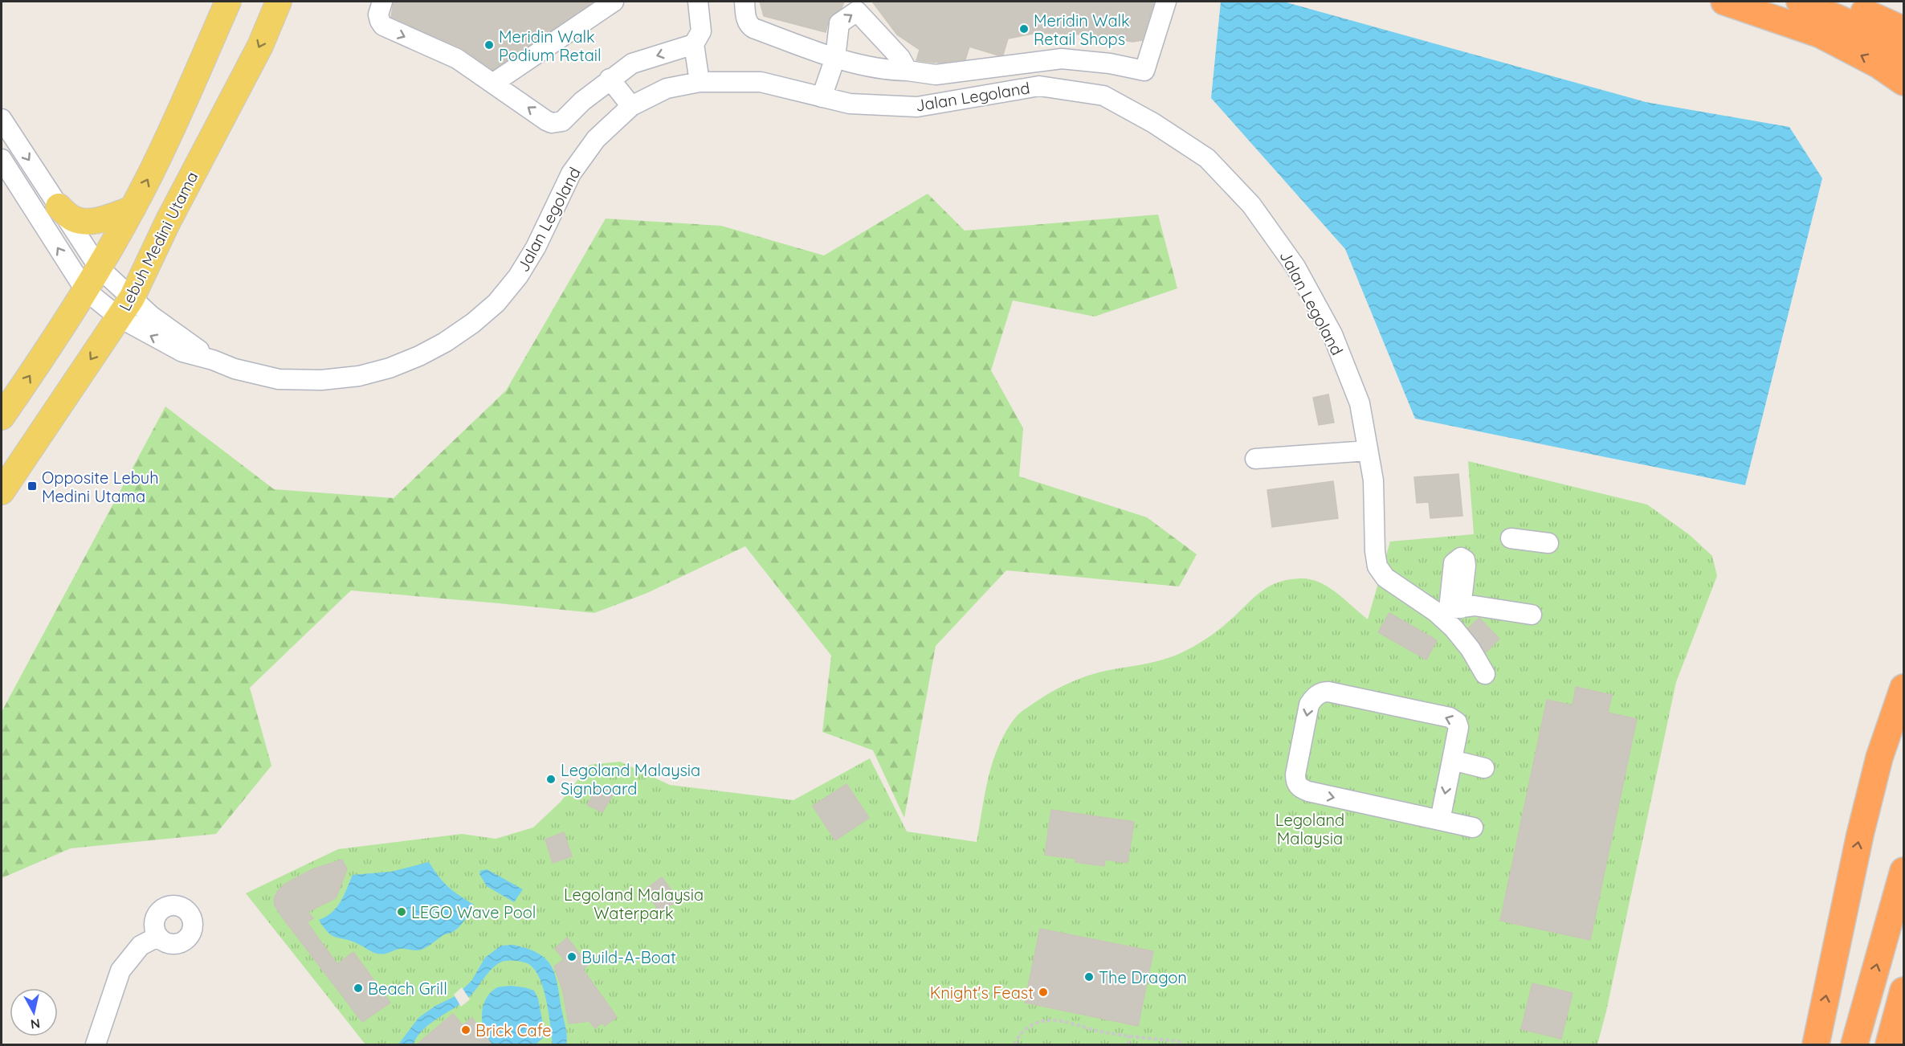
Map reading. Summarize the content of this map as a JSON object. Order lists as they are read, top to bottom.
{
  "streets": {
    "main road": ["Lebuh Medini Utama"],
    "street": ["Jalan Legoland"]
  },
  "crossings": [
    ["Jalan Legoland", "Lebuh Medini Utama"]
  ],
  "parks": ["Legoland Malaysia", "Legoland Malaysia Waterpark"],
  "places": {
    "other": [
      "Meridin Walk Retail Shops",
      "Meridin Walk Podium Retail",
      "Legoland Malaysia Signboard",
      "LEGO Wave Pool",
      "Build-A-Boat",
      "The Dragon",
      "Beach Grill",
      "Knight's Feast",
      "Brick Cafe"
    ],
    "transit": ["Opposite Lebuh Medini Utama"]
  },
  "north": "bottom"
}
